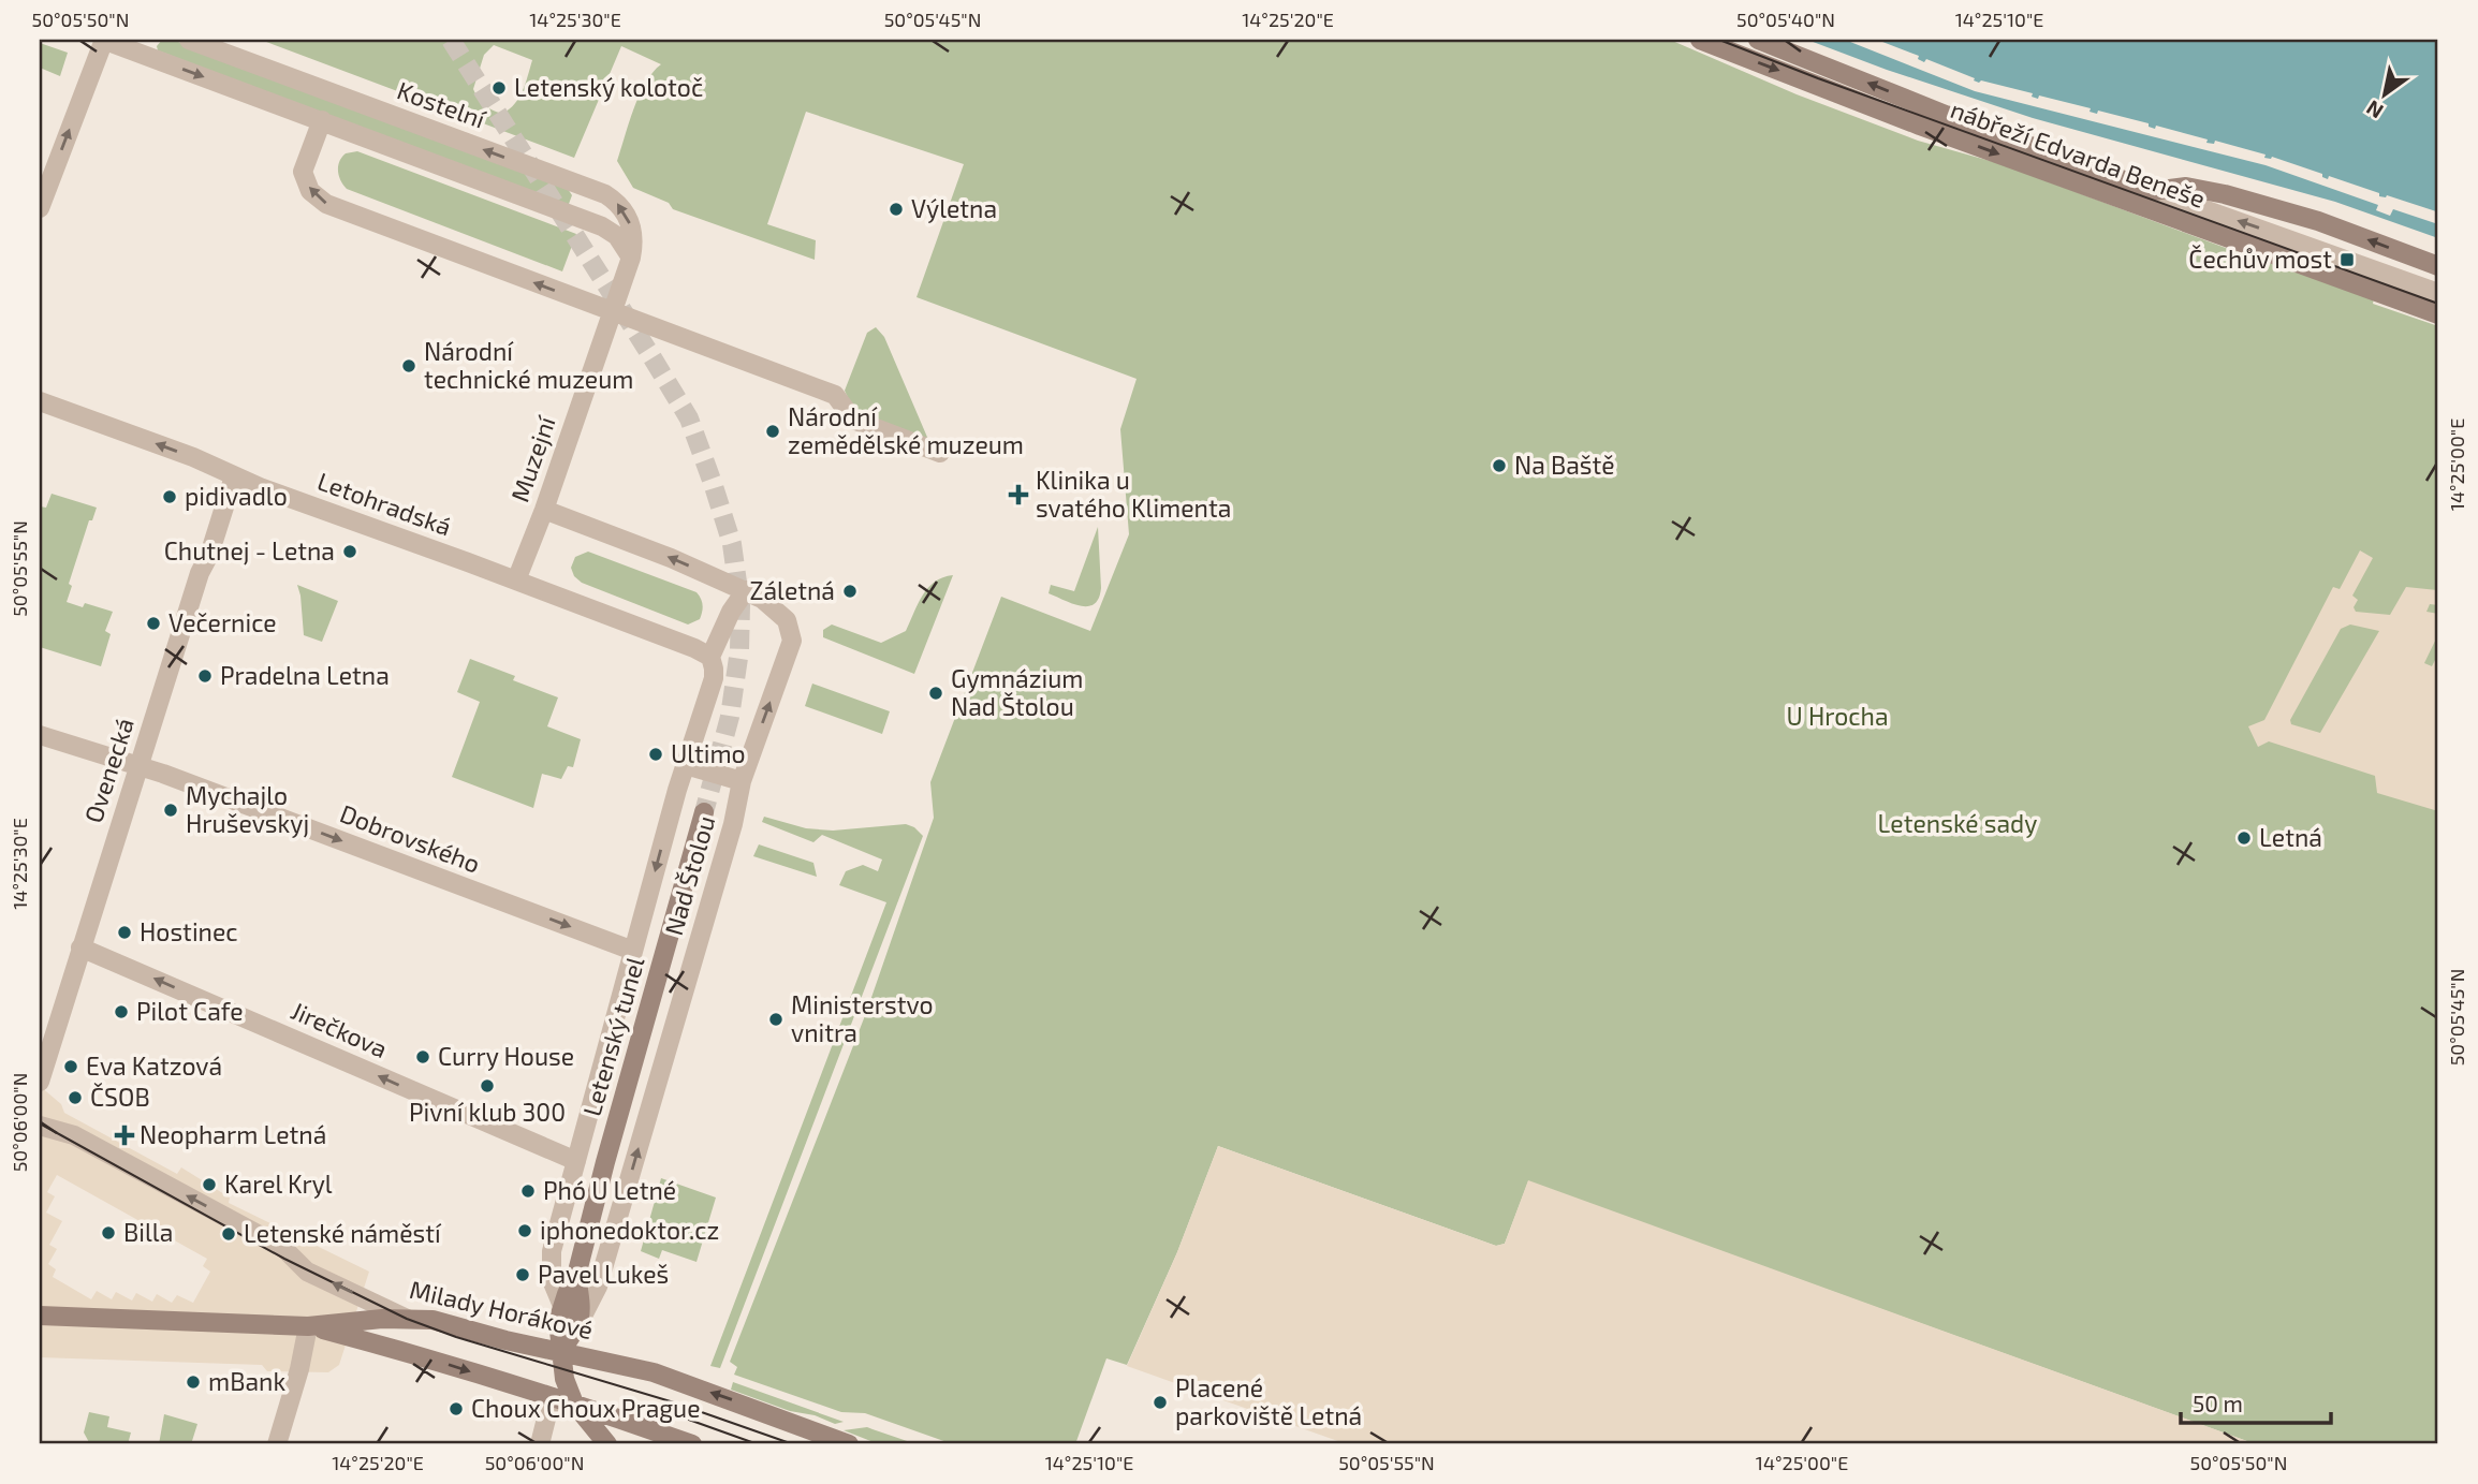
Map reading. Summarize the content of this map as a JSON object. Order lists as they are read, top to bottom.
{
  "streets": {
    "main road": ["nábřeží Edvarda Beneše", "Letenský tunel", "Milady Horákové"],
    "street": [
      "Kostelní",
      "Muzejní",
      "Letohradská",
      "Ovenecká",
      "Dobrovského",
      "Nad Štolou",
      "Jirečkova"
    ]
  },
  "crossings": [
    ["Kostelní", "Muzejní"],
    ["Muzejní", "Letohradská"],
    ["Letohradská", "Ovenecká"],
    ["Letohradská", "Nad Štolou"],
    ["Ovenecká", "Dobrovského"],
    ["Ovenecká", "Jirečkova"],
    ["Dobrovského", "Nad Štolou"],
    ["Nad Štolou", "Jirečkova"],
    ["Nad Štolou", "Letenský tunel"],
    ["Letenský tunel", "Milady Horákové"]
  ],
  "one_way": ["Dobrovského", "Jirečkova", "Milady Horákové"],
  "parks": ["U Hrocha", "Letenské sady"],
  "places": {
    "other": [
      "Letenský kolotoč",
      "Výletna",
      "Národní technické muzeum",
      "Národní zemědělské muzeum",
      "Na Baště",
      "pidivadlo",
      "Chutnej - Letna",
      "Záletná",
      "Večernice",
      "Pradelna Letna",
      "Gymnázium Nad Štolou",
      "Ultimo",
      "Mychajlo Hruševskyj",
      "Letná",
      "Hostinec",
      "Pilot Cafe",
      "Ministerstvo vnitra",
      "Curry House",
      "Eva Katzová",
      "Pivní klub 300",
      "ČSOB",
      "Karel Kryl",
      "Phó U Letné",
      "iphonedoktor.cz",
      "Billa",
      "Letenské náměstí",
      "Pavel Lukeš",
      "mBank",
      "Placené parkoviště Letná",
      "Choux Choux Prague"
    ],
    "transit": ["Čechův most"],
    "health": ["Klinika u svatého Klimenta", "Neopharm Letná"]
  },
  "scale_bar": "50 m",
  "north": "bottom left",
  "coordinates": [
    "50°05'50\"N",
    "14°25'30\"E",
    "50°05'45\"N",
    "14°25'20\"E",
    "50°05'40\"N",
    "14°25'10\"E",
    "14°25'00\"E",
    "50°05'55\"N",
    "50°06'00\"N"
  ]
}
